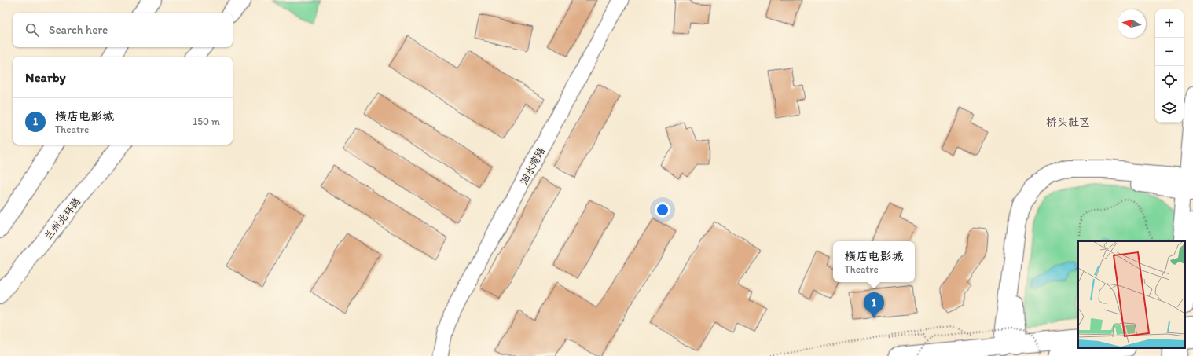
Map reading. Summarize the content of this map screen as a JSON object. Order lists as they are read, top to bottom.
{
  "streets": {
    "main road": ["兰州北环路"],
    "street": ["洄水湾路"]
  },
  "districts": ["桥头社区"],
  "north": "left",
  "page": {
    "map_buttons": ["+", "−"],
    "search": "Search here",
    "heading": "Nearby",
    "list": [
      {
        "mark": "1",
        "name": "横店电影城",
        "note": "Theatre",
        "value": "150 m"
      }
    ],
    "popup": ["横店电影城", "Theatre"],
    "pins": "1"
  }
}
